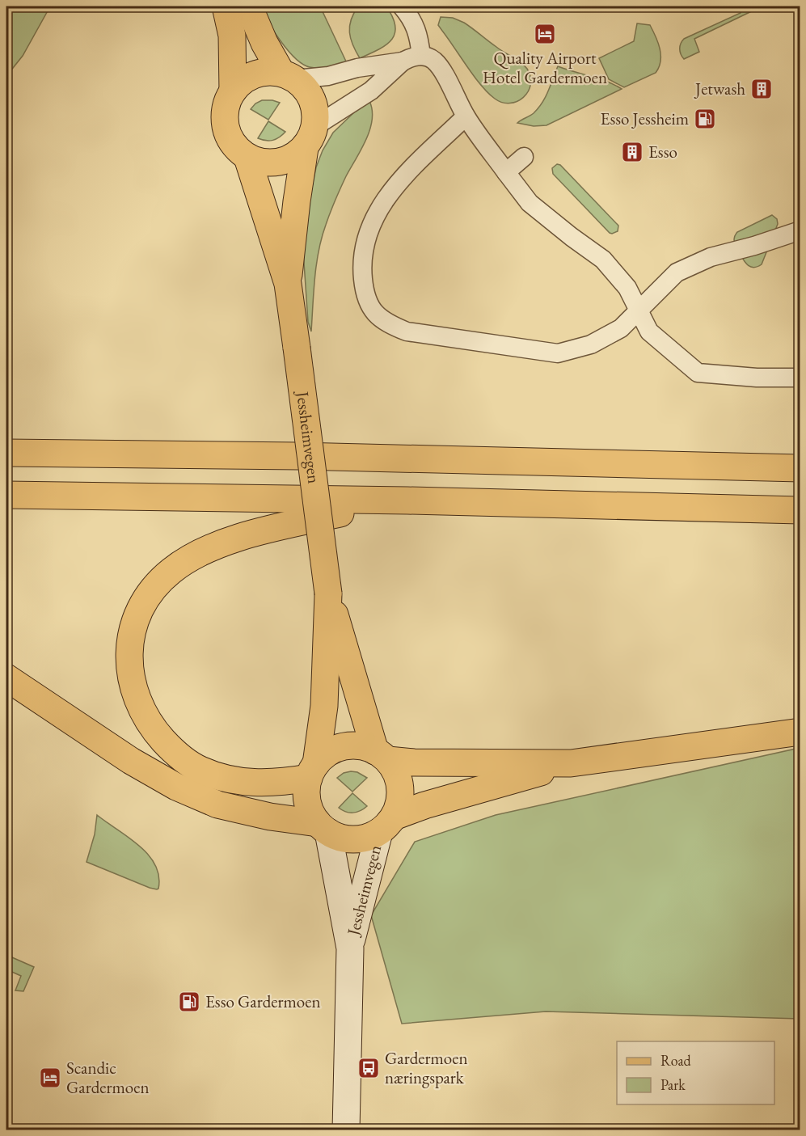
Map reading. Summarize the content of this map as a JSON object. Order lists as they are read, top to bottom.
{
  "streets": {
    "main road": ["Jessheimvegen"]
  },
  "places": {
    "hotel": ["Quality Airport Hotel Gardermoen", "Scandic Gardermoen"],
    "building": ["Jetwash", "Esso"],
    "fuel station": ["Esso Jessheim", "Esso Gardermoen"],
    "bus stop": ["Gardermoen næringspark"]
  },
  "legend": ["Road", "Park"]
}
